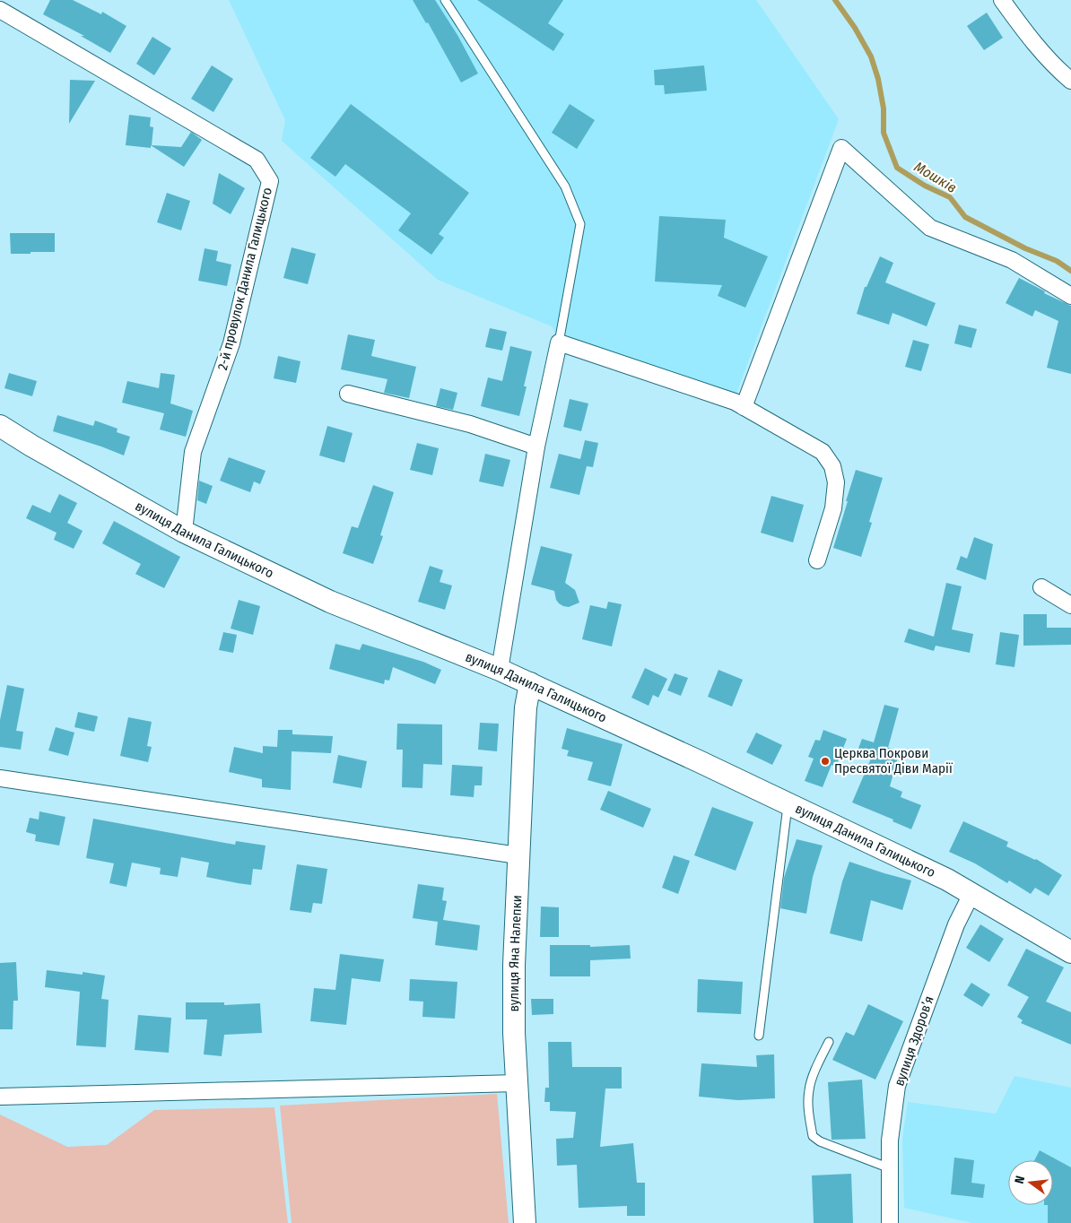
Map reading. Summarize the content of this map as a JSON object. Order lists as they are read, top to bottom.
{
  "streets": {
    "street": [
      "2-й провулок Данила Галицького",
      "вулиця Данила Галицького",
      "вулиця Яна Налепки",
      "вулиця Здоровʼя"
    ]
  },
  "crossings": [
    ["2-й провулок Данила Галицького", "вулиця Данила Галицького"],
    ["вулиця Данила Галицького", "вулиця Яна Налепки"],
    ["вулиця Данила Галицького", "вулиця Здоровʼя"]
  ],
  "water": ["Мошків"],
  "places": ["Церква Покрови Пресвятої Діви Марії"],
  "north": "left"
}
